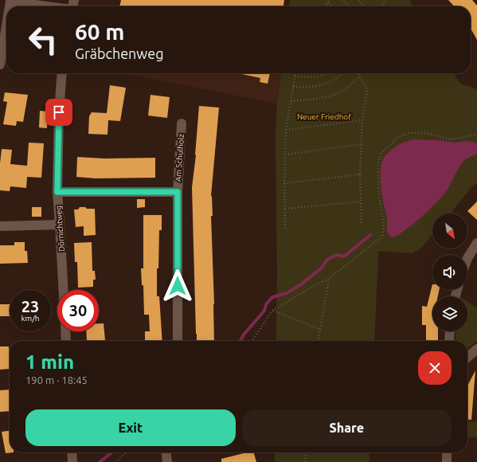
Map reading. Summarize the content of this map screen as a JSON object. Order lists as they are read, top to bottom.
{
  "streets": {
    "street": ["Am Schulholz", "Dörnichtweg"]
  },
  "parks": ["Neuer Friedhof"],
  "north": "bottom right",
  "page": {
    "turn": ["60 m", "Gräbchenweg"],
    "speed": "23 km/h",
    "limit": "30",
    "heading": ["1 min", "190 m · 18:45"],
    "buttons": ["Exit", "Share"]
  }
}
